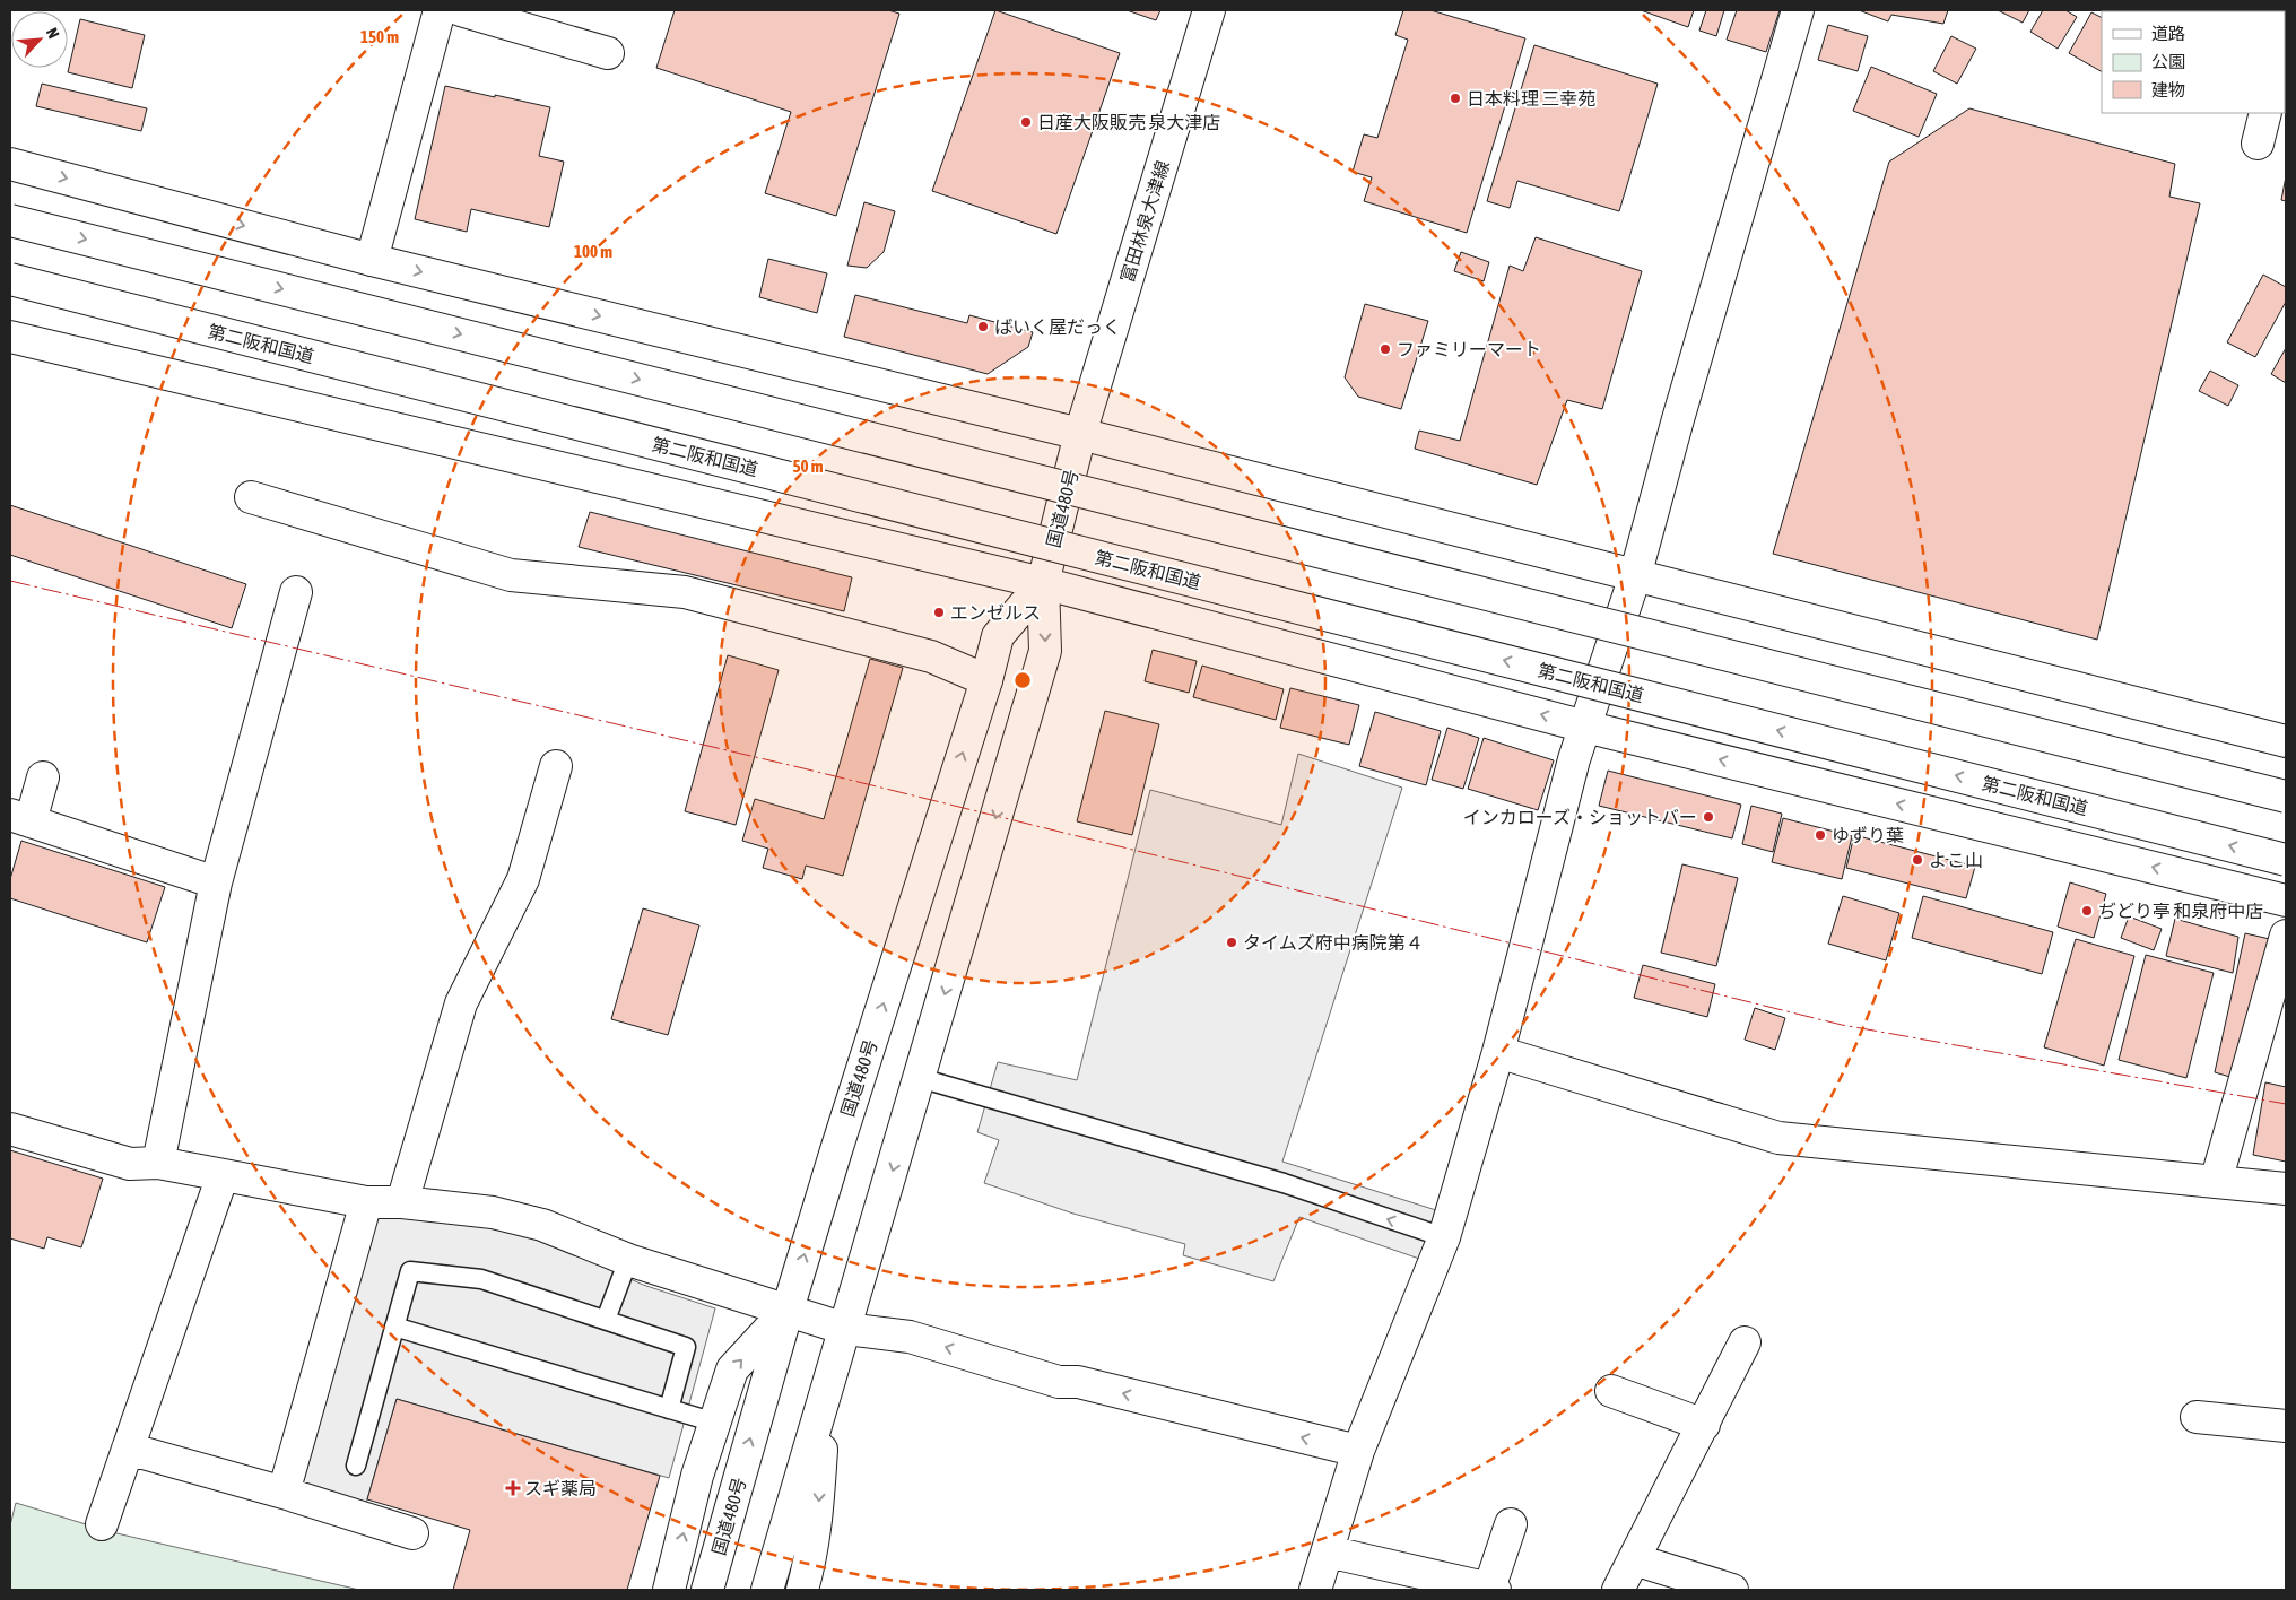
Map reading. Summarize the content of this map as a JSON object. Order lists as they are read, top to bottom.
{
  "streets": {
    "main road": ["富田林泉大津線", "第二阪和国道", "国道480号"]
  },
  "crossings": [
    ["富田林泉大津線", "国道480号"]
  ],
  "places": {
    "other": [
      "日本料理 三幸苑",
      "日産大阪販売 泉大津店",
      "ばいく屋だっく",
      "ファミリーマート",
      "エンゼルス",
      "インカローズ・ショットバー",
      "ゆずり葉",
      "よこ山",
      "ぢどり亭 和泉府中店",
      "タイムズ府中病院第４"
    ],
    "health": ["スギ薬局"]
  },
  "legend": ["道路", "公園", "建物"],
  "north": "top right",
  "rings": ["150 m", "100 m", "50 m"]
}
